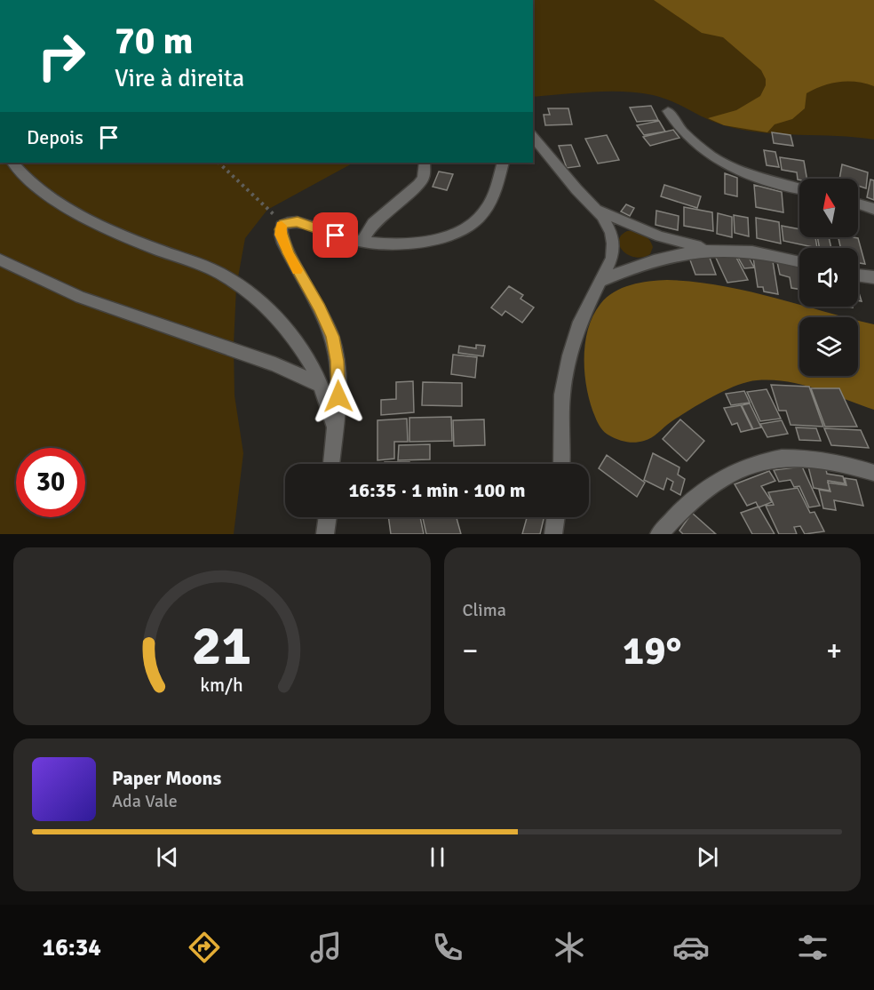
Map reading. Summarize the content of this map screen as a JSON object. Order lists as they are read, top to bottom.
{
  "north": "top",
  "page": {
    "turn": ["70 m", "Vire à direita"],
    "then": "Depois",
    "limit": "30",
    "trip": "16:35 · 1 min · 100 m",
    "tile": "Clima",
    "heat": ["−", "19°", "+"],
    "song": ["Paper Moons", "Ada Vale"],
    "tabs": "16:34",
    "gauge": ["21", "km/h"]
  }
}
